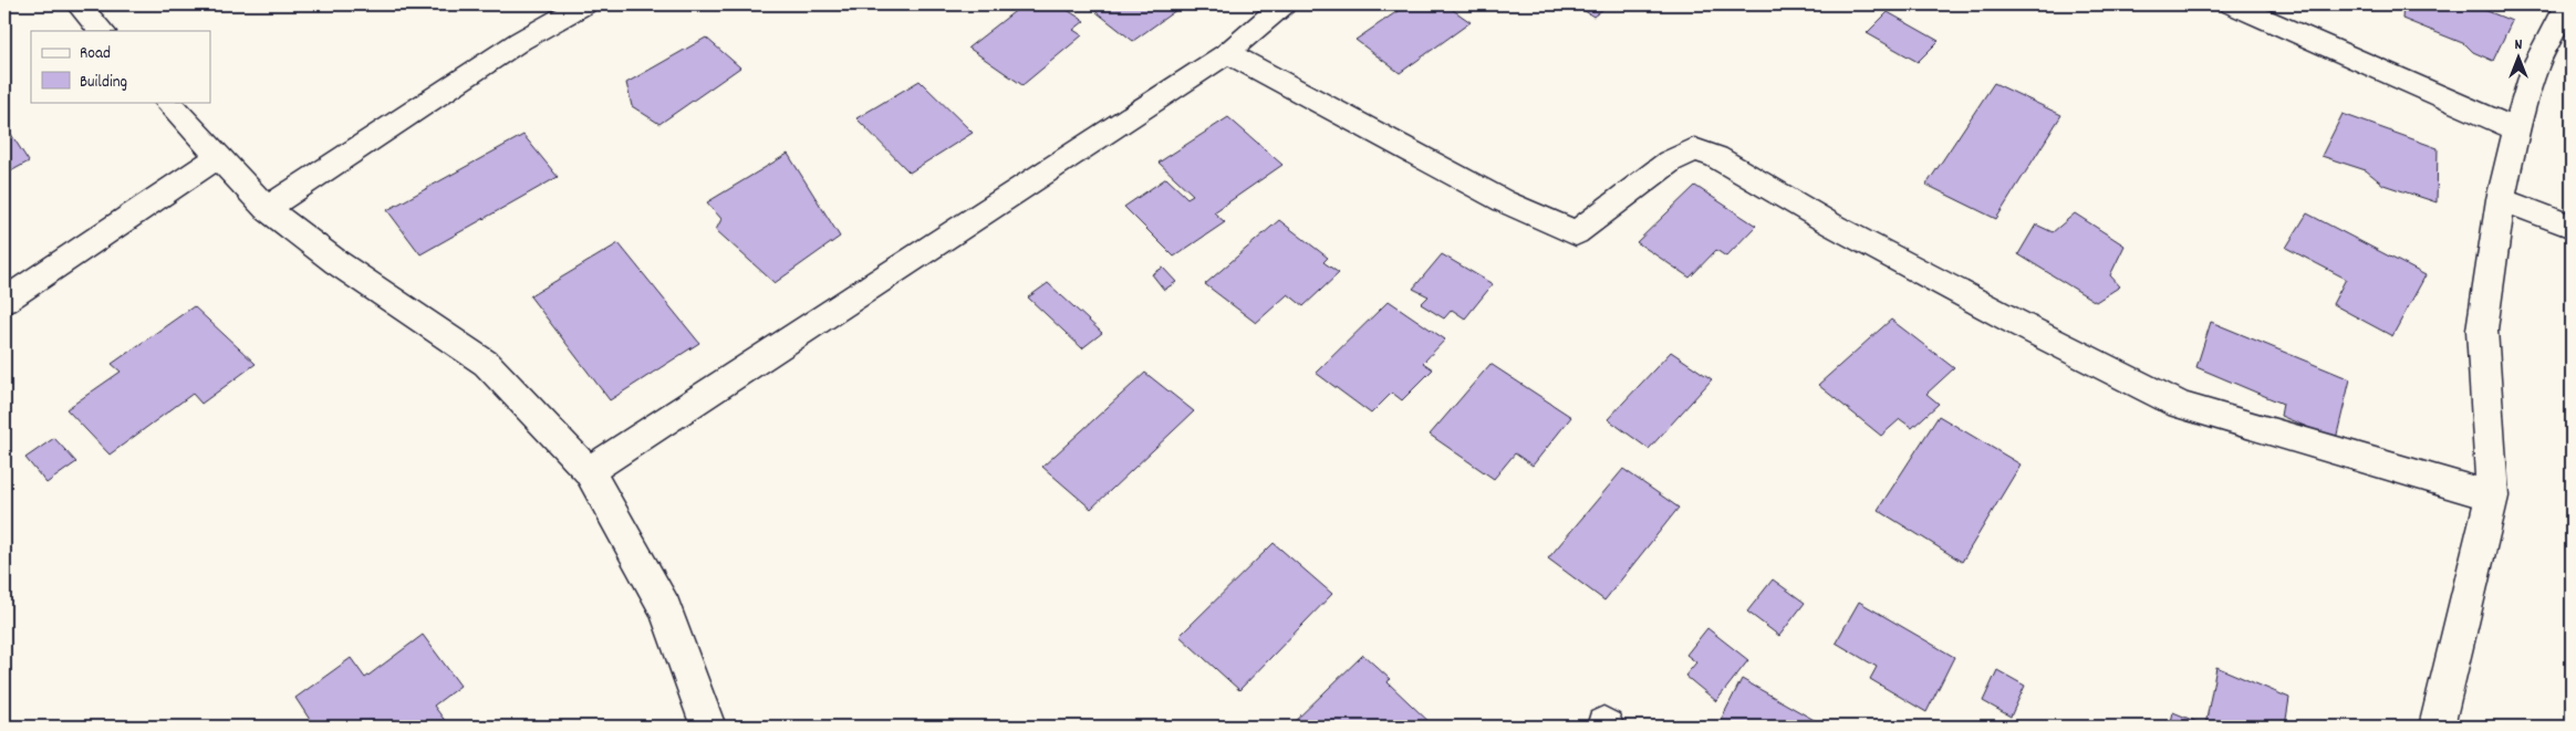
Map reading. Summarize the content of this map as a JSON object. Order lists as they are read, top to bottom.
{
  "legend": ["Road", "Building"],
  "north": "top"
}
